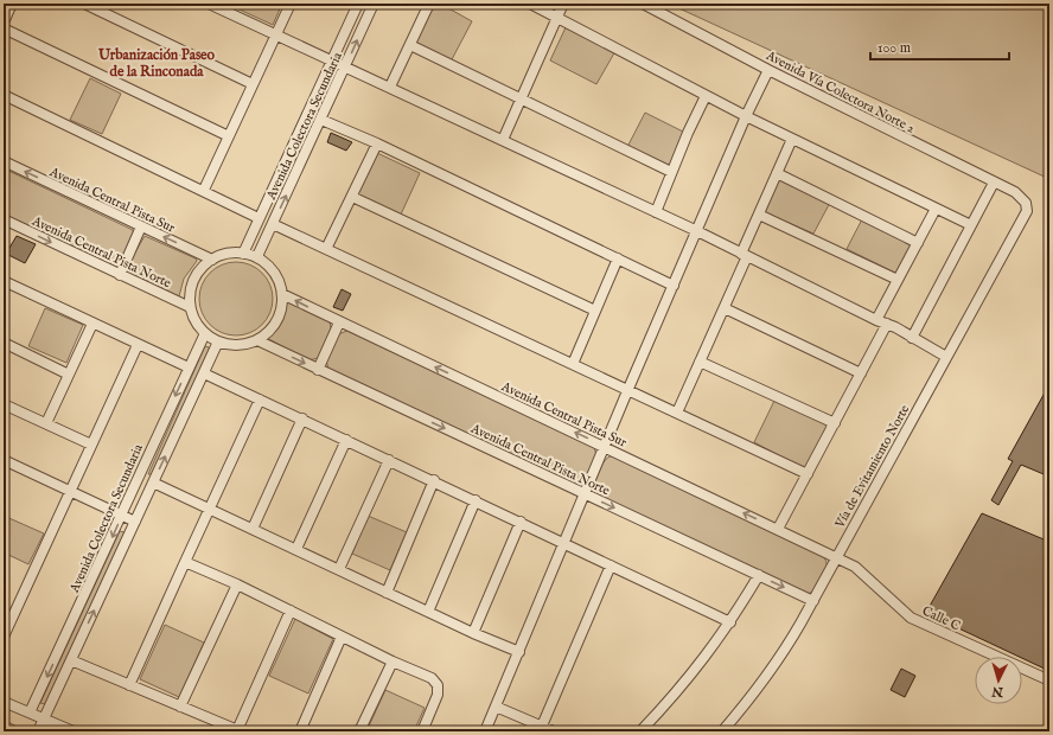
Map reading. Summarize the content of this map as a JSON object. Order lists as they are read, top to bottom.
{
  "streets": {
    "street": [
      "Avenida Vía Colectora Norte 2",
      "Avenida Colectora Secundaria",
      "Avenida Central Pista Sur",
      "Avenida Central Pista Norte",
      "Vía de Evitamiento Norte",
      "Calle C"
    ]
  },
  "crossings": [
    ["Avenida Vía Colectora Norte 2", "Vía de Evitamiento Norte"],
    ["Avenida Colectora Secundaria", "Avenida Central Pista Sur"],
    ["Avenida Colectora Secundaria", "Avenida Central Pista Norte"],
    ["Avenida Central Pista Sur", "Avenida Central Pista Norte"],
    ["Avenida Central Pista Sur", "Vía de Evitamiento Norte"],
    ["Avenida Central Pista Sur", "Calle C"],
    ["Avenida Central Pista Norte", "Vía de Evitamiento Norte"],
    ["Vía de Evitamiento Norte", "Calle C"]
  ],
  "districts": ["Urbanización Paseo de la Rinconada"],
  "scale_bar": "100 m",
  "north": "bottom"
}
